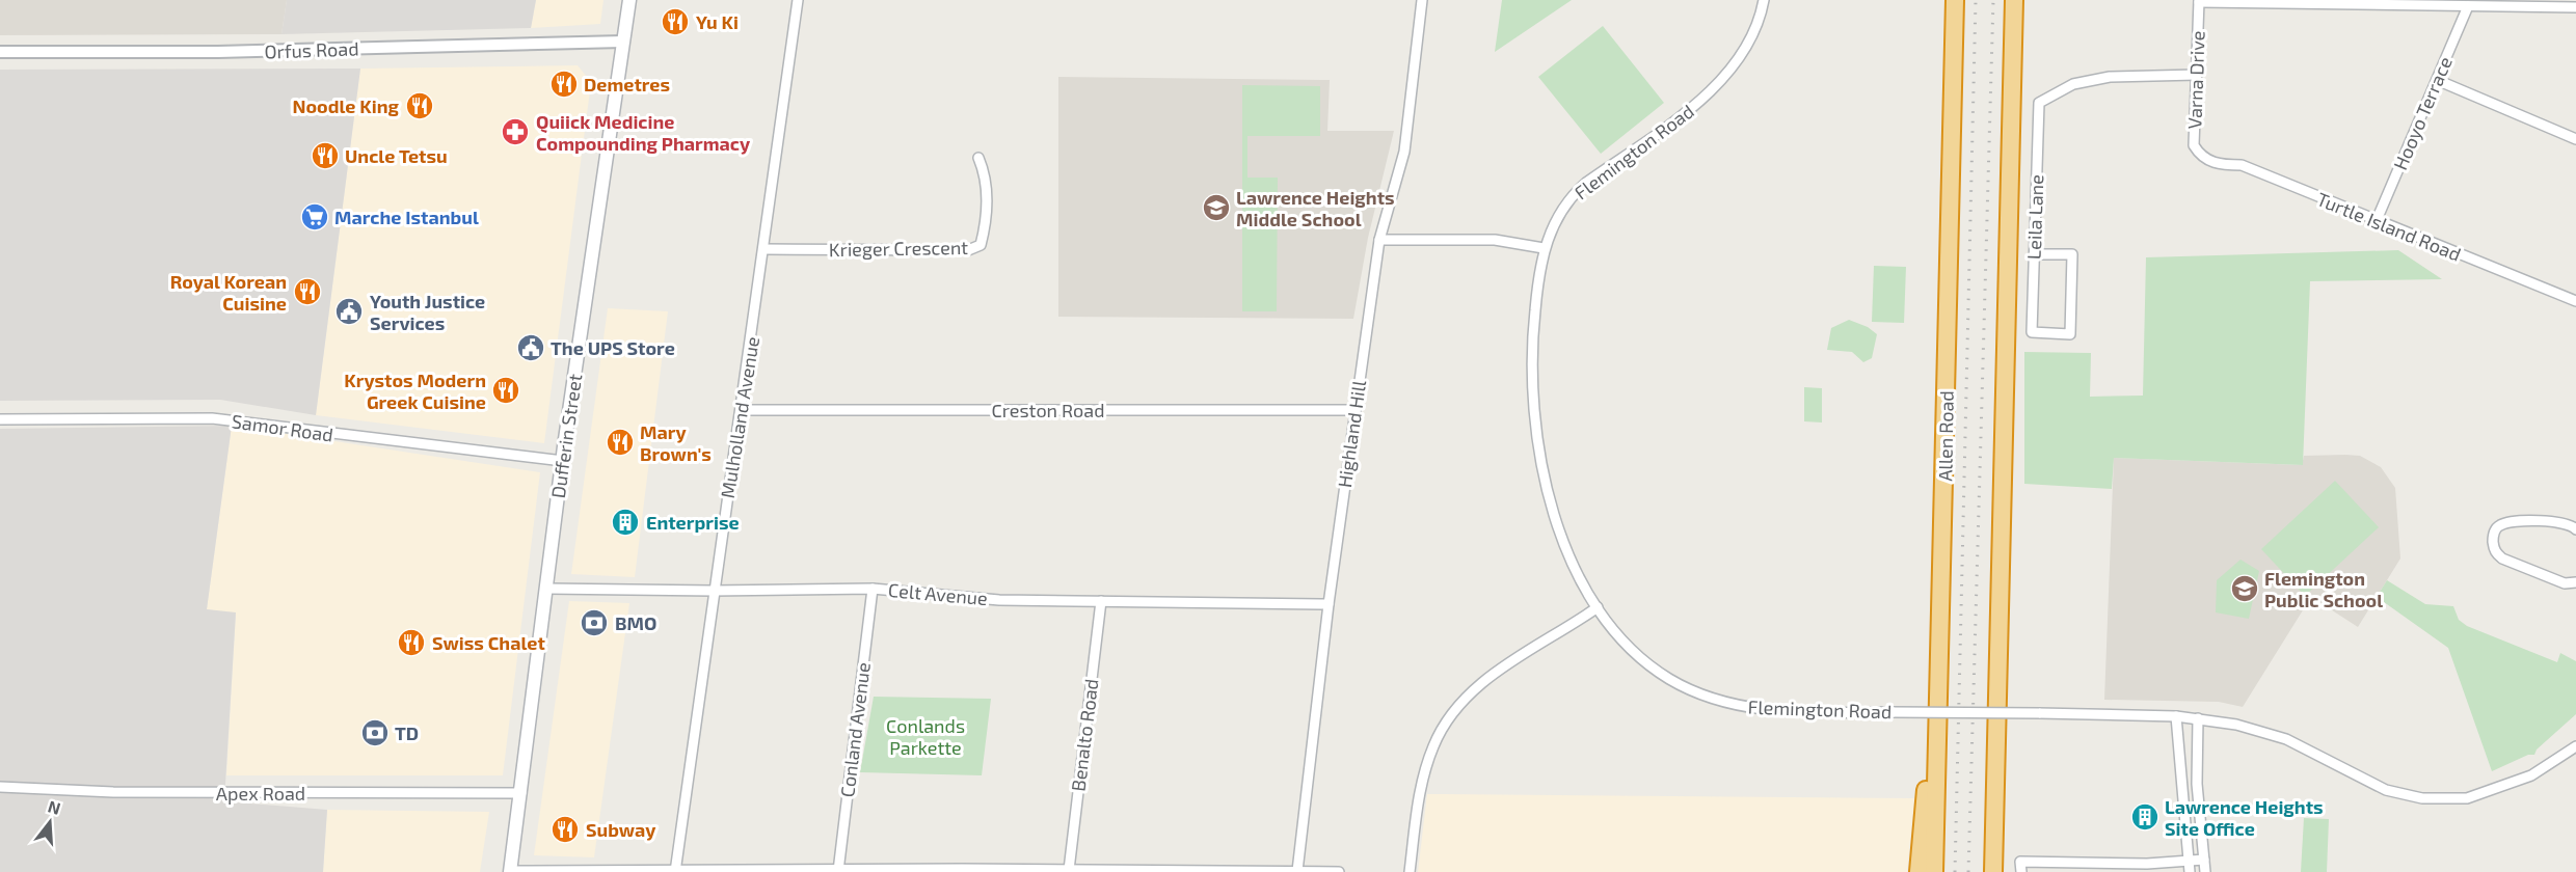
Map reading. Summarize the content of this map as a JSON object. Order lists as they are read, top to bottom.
{
  "streets": {
    "highway": ["Allen Road"],
    "main road": ["Dufferin Street"],
    "street": [
      "Orfus Road",
      "Varna Drive",
      "Hooyo Terrace",
      "Flemington Road",
      "Leila Lane",
      "Turtle Island Road",
      "Krieger Crescent",
      "Creston Road",
      "Mulholland Avenue",
      "Samor Road",
      "Highland Hill",
      "Celt Avenue",
      "Conland Avenue",
      "Benalto Road",
      "Apex Road"
    ]
  },
  "crossings": [
    ["Orfus Road", "Dufferin Street"],
    ["Varna Drive", "Leila Lane"],
    ["Varna Drive", "Turtle Island Road"],
    ["Hooyo Terrace", "Turtle Island Road"],
    ["Krieger Crescent", "Mulholland Avenue"],
    ["Creston Road", "Mulholland Avenue"],
    ["Creston Road", "Highland Hill"],
    ["Mulholland Avenue", "Celt Avenue"],
    ["Samor Road", "Dufferin Street"],
    ["Highland Hill", "Celt Avenue"],
    ["Dufferin Street", "Celt Avenue"],
    ["Dufferin Street", "Apex Road"],
    ["Celt Avenue", "Conland Avenue"],
    ["Celt Avenue", "Benalto Road"]
  ],
  "parks": ["Conlands Parkette"],
  "places": {
    "restaurant": [
      "Yu Ki",
      "Demetres",
      "Noodle King",
      "Uncle Tetsu",
      "Royal Korean Cuisine",
      "Krystos Modern Greek Cuisine",
      "Mary Brown's",
      "Swiss Chalet",
      "Subway"
    ],
    "pharmacy": ["Quiick Medicine Compounding Pharmacy"],
    "school or university": ["Lawrence Heights Middle School", "Flemington Public School"],
    "supermarket": ["Marche Istanbul"],
    "public building": ["Youth Justice Services", "The UPS Store"],
    "building": ["Enterprise", "Lawrence Heights Site Office"],
    "bank": ["BMO", "TD"]
  },
  "north": "top"
}
